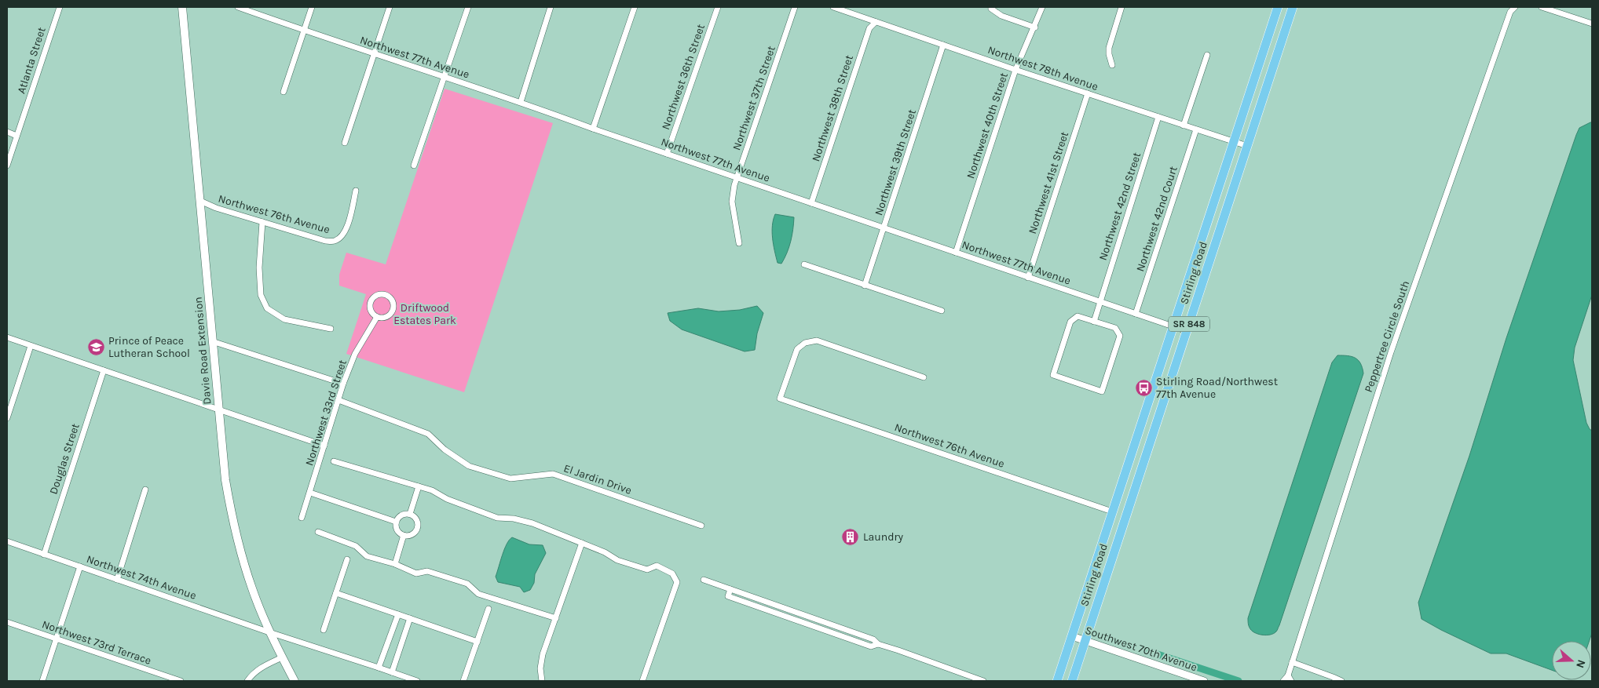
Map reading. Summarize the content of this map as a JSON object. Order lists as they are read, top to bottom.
{
  "streets": {
    "main road": ["Stirling Road", "SR 848", "Davie Road Extension"],
    "street": [
      "Northwest 77th Avenue",
      "Atlanta Street",
      "Northwest 78th Avenue",
      "Northwest 36th Street",
      "Northwest 37th Street",
      "Northwest 38th Street",
      "Northwest 40th Street",
      "Northwest 39th Street",
      "Northwest 41st Street",
      "Northwest 42nd Street",
      "Northwest 76th Avenue",
      "Northwest 42nd Court",
      "Peppertree Circle South",
      "Northwest 33rd Street",
      "Douglas Street",
      "El Jardin Drive",
      "Northwest 74th Avenue",
      "Northwest 73rd Terrace",
      "Southwest 70th Avenue"
    ]
  },
  "crossings": [
    ["Northwest 77th Avenue", "Northwest 36th Street"],
    ["Northwest 77th Avenue", "Northwest 37th Street"],
    ["Northwest 77th Avenue", "Northwest 38th Street"],
    ["Northwest 77th Avenue", "Northwest 40th Street"],
    ["Northwest 77th Avenue", "Northwest 39th Street"],
    ["Northwest 77th Avenue", "Northwest 41st Street"],
    ["Northwest 77th Avenue", "Northwest 42nd Street"],
    ["Northwest 77th Avenue", "Northwest 42nd Court"],
    ["Northwest 77th Avenue", "Stirling Road"],
    ["Northwest 78th Avenue", "Northwest 38th Street"],
    ["Northwest 78th Avenue", "Northwest 40th Street"],
    ["Northwest 78th Avenue", "Northwest 39th Street"],
    ["Northwest 78th Avenue", "Northwest 41st Street"],
    ["Northwest 78th Avenue", "Northwest 42nd Street"],
    ["Northwest 78th Avenue", "Northwest 42nd Court"],
    ["Northwest 78th Avenue", "Stirling Road"],
    ["Northwest 76th Avenue", "Stirling Road"],
    ["Northwest 76th Avenue", "Davie Road Extension"],
    ["Stirling Road", "Southwest 70th Avenue"],
    ["Davie Road Extension", "Northwest 74th Avenue"],
    ["Northwest 33rd Street", "El Jardin Drive"],
    ["Douglas Street", "Northwest 74th Avenue"]
  ],
  "parks": ["Driftwood Estates Park"],
  "places": {
    "school or university": ["Prince of Peace Lutheran School"],
    "bus stop": ["Stirling Road/Northwest 77th Avenue"],
    "building": ["Laundry"]
  },
  "north": "right"
}
